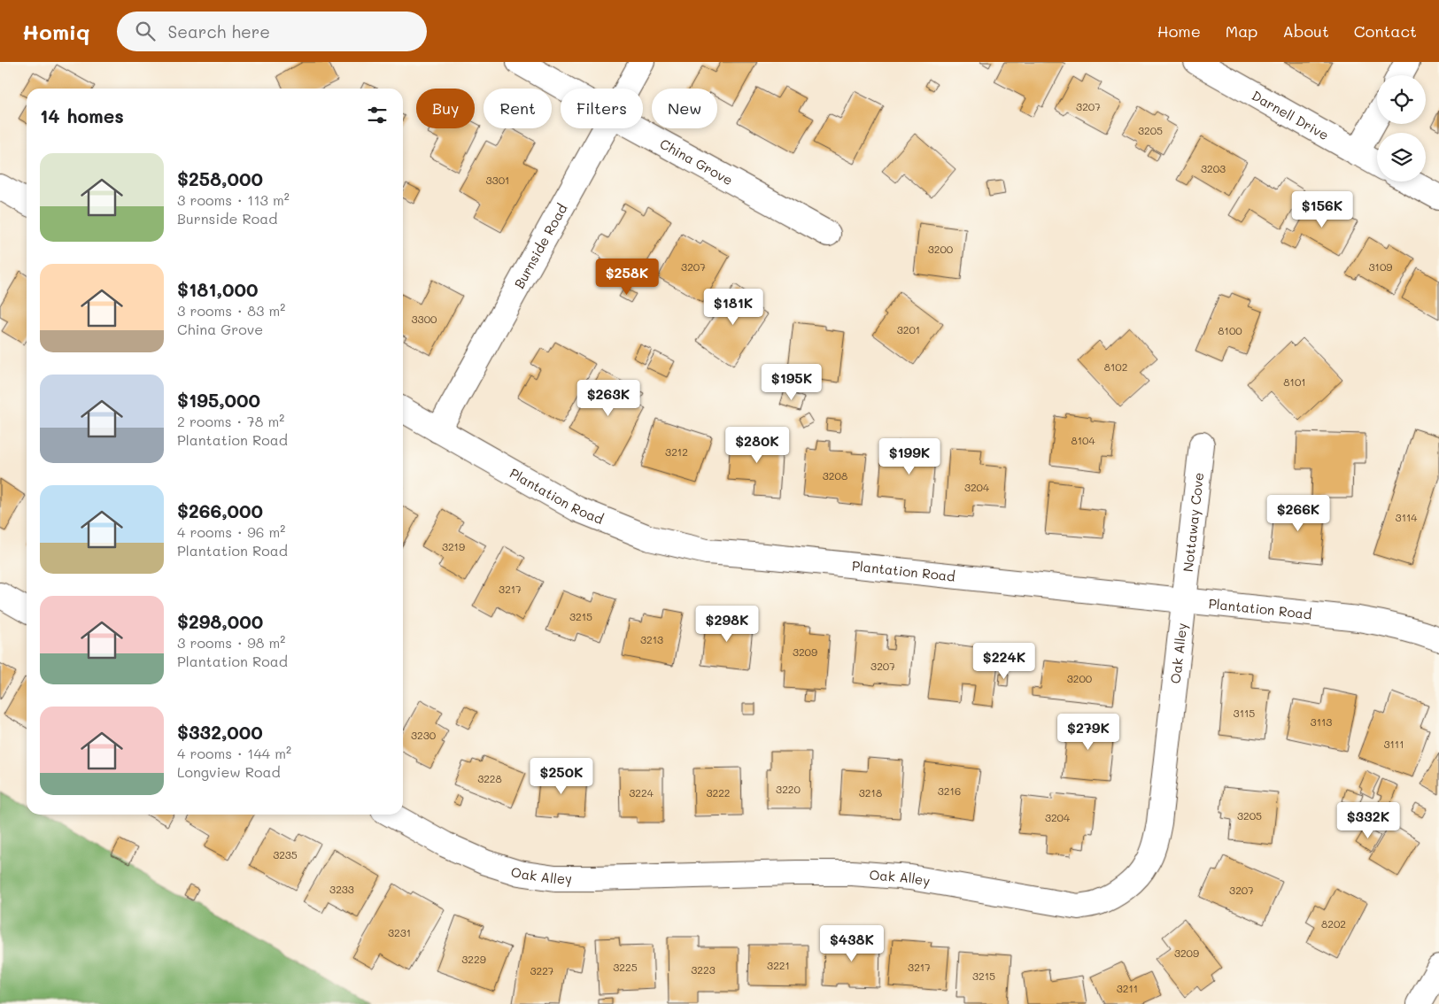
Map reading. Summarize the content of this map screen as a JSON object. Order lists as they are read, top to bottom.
{
  "streets": {
    "street": [
      "Darnell Drive",
      "China Grove",
      "Burnside Road",
      "Plantation Road",
      "Nottaway Cove",
      "Oak Alley"
    ]
  },
  "crossings": [
    ["Burnside Road", "Plantation Road"],
    ["Plantation Road", "Nottaway Cove"],
    ["Plantation Road", "Oak Alley"],
    ["Nottaway Cove", "Oak Alley"]
  ],
  "house_numbers": [
    "3207",
    "3205",
    "3203",
    "3301",
    "3200",
    "3207",
    "3109",
    "3300",
    "3201",
    "8100",
    "8102",
    "8101",
    "8104",
    "3212",
    "3208",
    "3204",
    "3114",
    "3219",
    "3217",
    "3215",
    "3213",
    "3209",
    "3207",
    "3200",
    "3115",
    "3113",
    "3230",
    "3111",
    "3228",
    "3220",
    "3216",
    "3224",
    "3222",
    "3218",
    "3205",
    "3204",
    "3235",
    "3233",
    "3207",
    "8202",
    "3231",
    "3209",
    "3229",
    "3221",
    "3225",
    "3217",
    "3223",
    "3227",
    "3215",
    "3211"
  ],
  "page": {
    "header": "Homiq",
    "search": "Search here",
    "nav": [
      "Home",
      "Map",
      "About",
      "Contact"
    ],
    "chip": [
      "Buy",
      "Rent",
      "Filters",
      "New"
    ],
    "heading": "14 homes",
    "list": [
      {
        "name": "$258,000",
        "note": "3 rooms · 113 m² · Burnside Road"
      },
      {
        "name": "$181,000",
        "note": "3 rooms · 83 m² · China Grove"
      },
      {
        "name": "$195,000",
        "note": "2 rooms · 78 m² · Plantation Road"
      },
      {
        "name": "$266,000",
        "note": "4 rooms · 96 m² · Plantation Road"
      },
      {
        "name": "$298,000",
        "note": "3 rooms · 98 m² · Plantation Road"
      },
      {
        "name": "$332,000",
        "note": "4 rooms · 144 m² · Longview Road"
      }
    ],
    "price": [
      "$156K",
      "$258K",
      "$181K",
      "$195K",
      "$263K",
      "$280K",
      "$199K",
      "$266K",
      "$298K",
      "$224K",
      "$279K",
      "$250K",
      "$332K",
      "$438K"
    ]
  }
}
